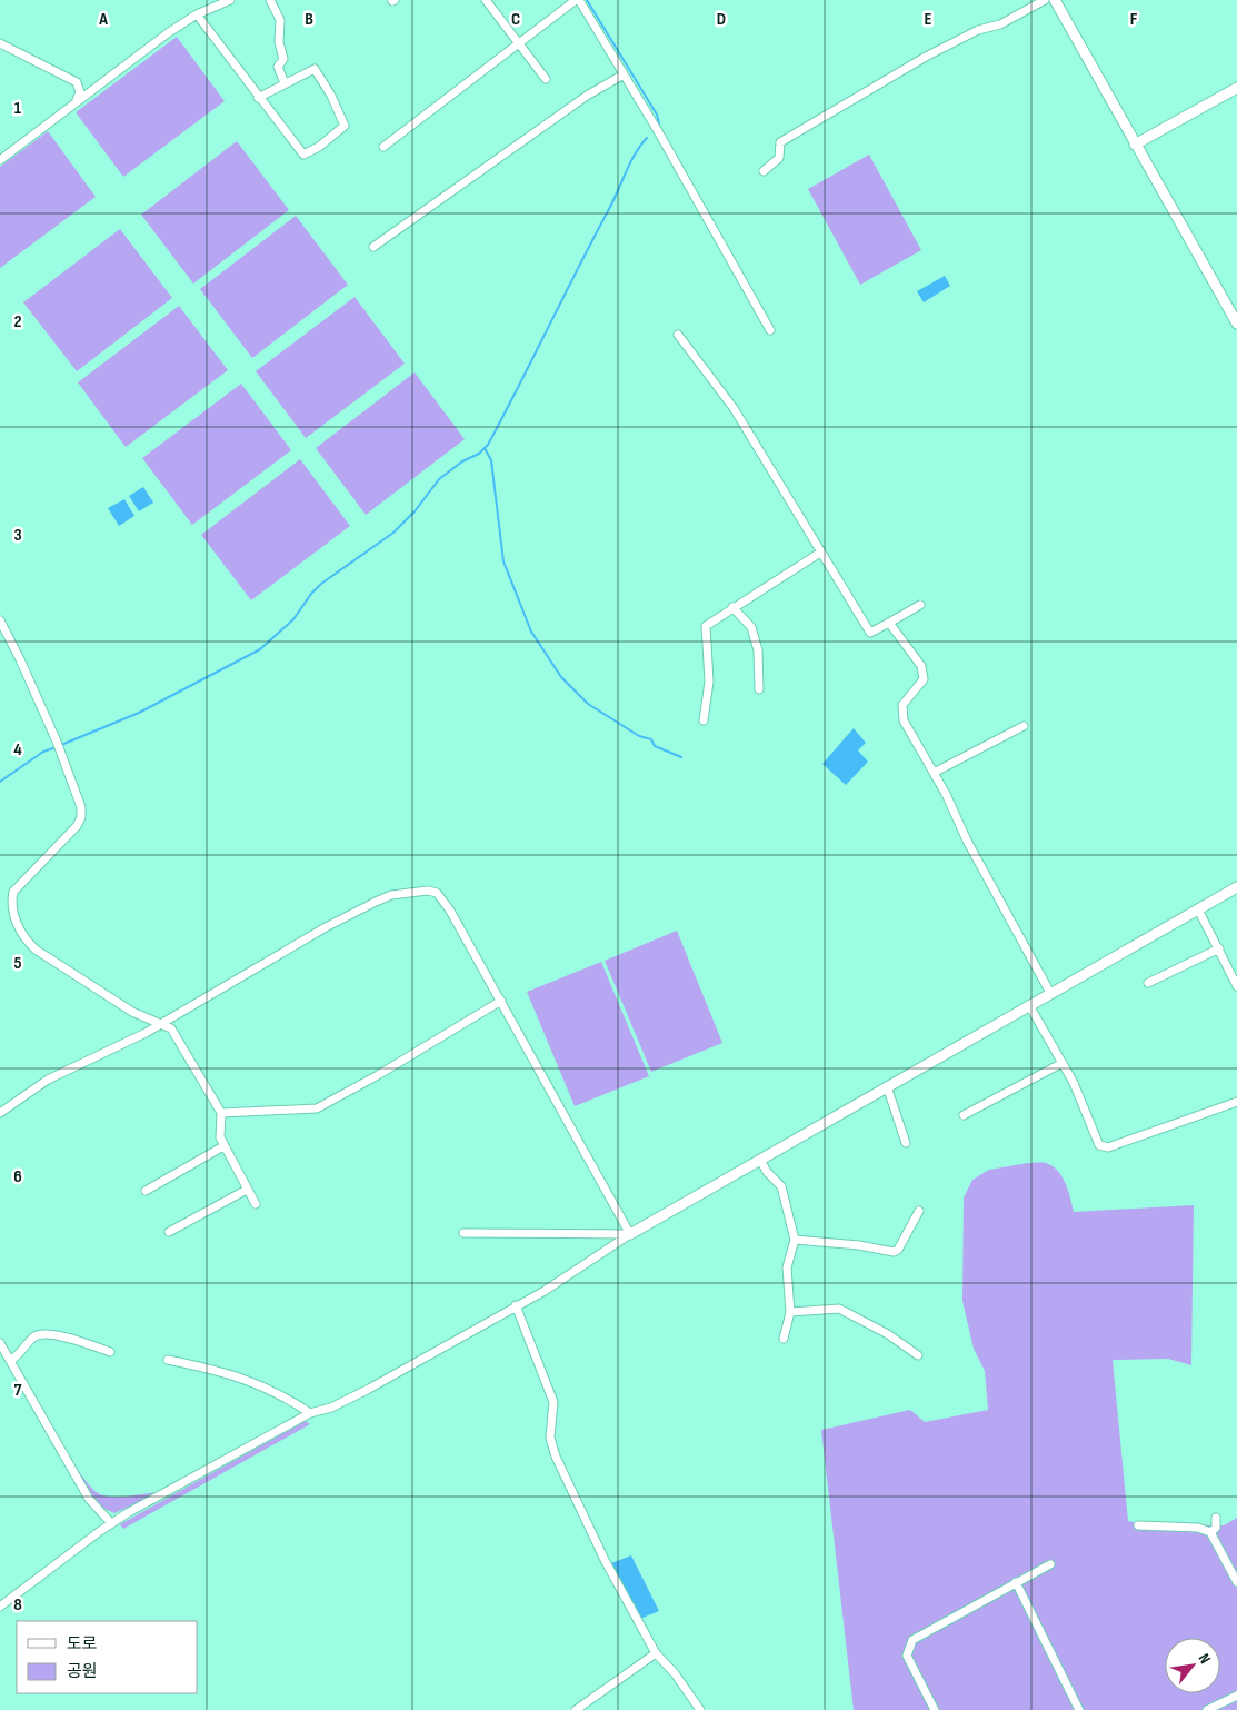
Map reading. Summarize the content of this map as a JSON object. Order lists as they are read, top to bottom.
{
  "legend": ["도로", "공원"],
  "north": "top right",
  "grid": {
    "columns": [
      "A",
      "B",
      "C",
      "D",
      "E",
      "F"
    ],
    "rows": [
      "1",
      "2",
      "3",
      "4",
      "5",
      "6",
      "7",
      "8"
    ]
  }
}
